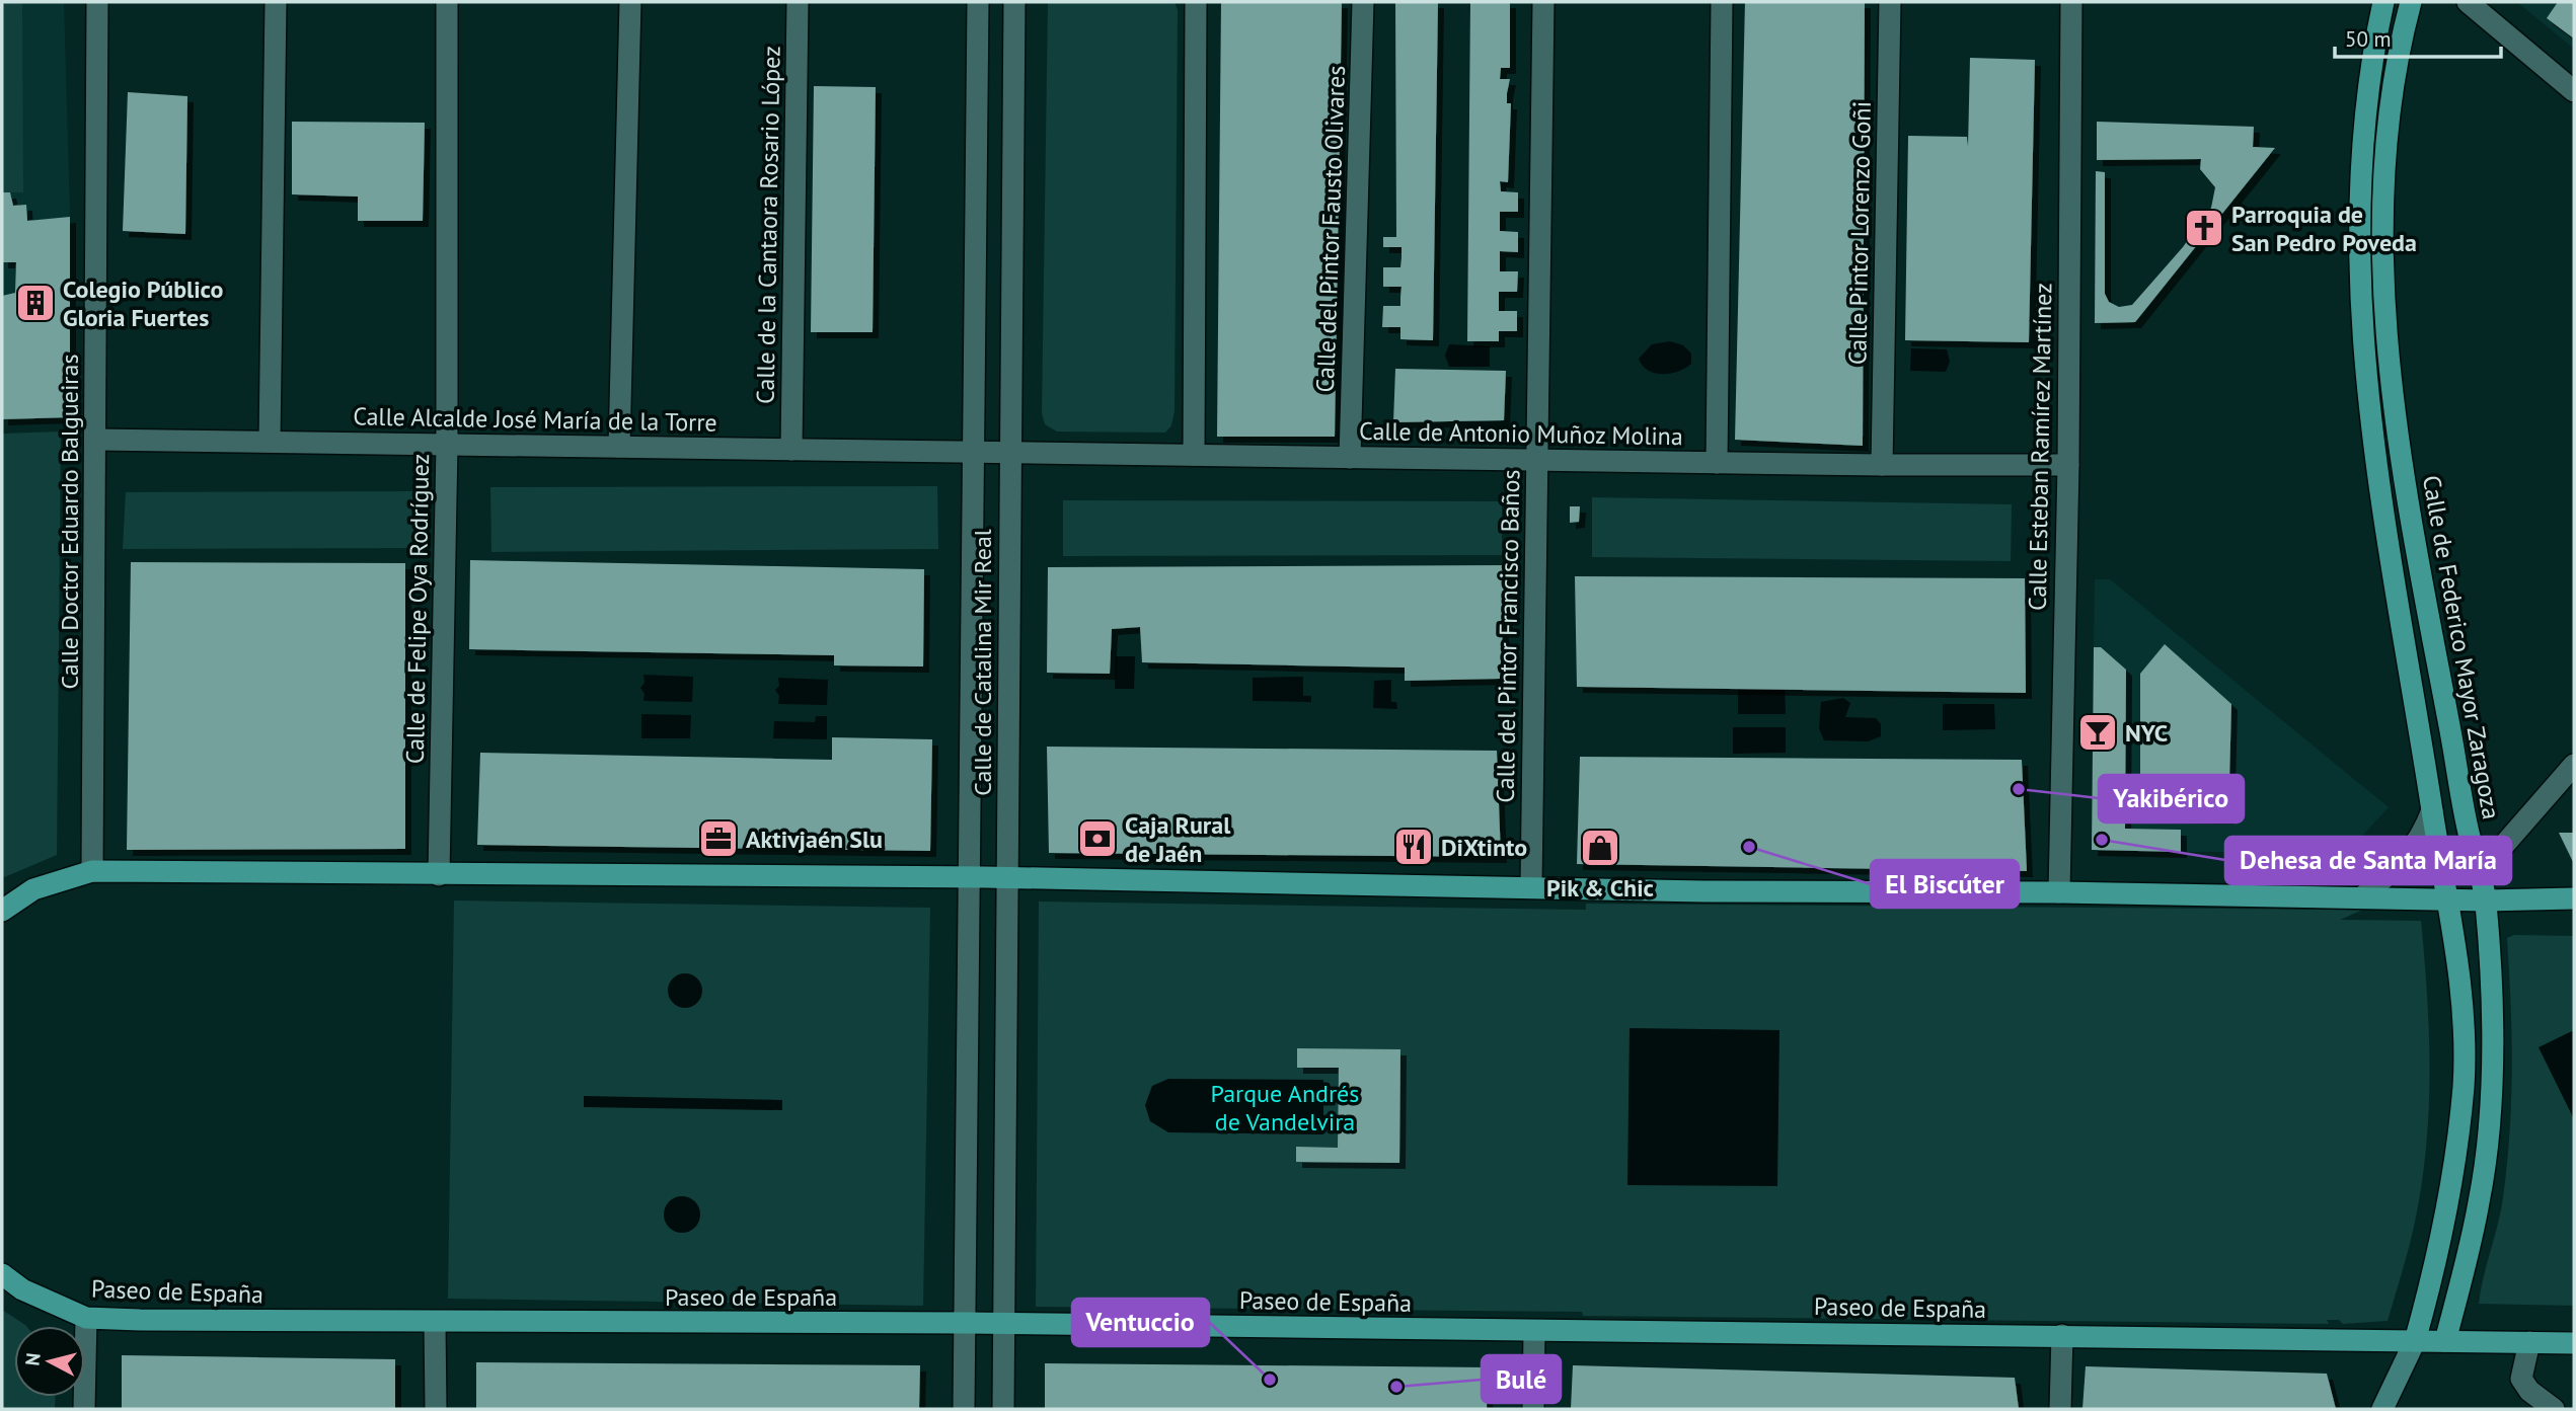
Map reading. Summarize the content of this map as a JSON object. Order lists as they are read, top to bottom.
{
  "streets": {
    "main road": ["Calle de Federico Mayor Zaragoza", "Paseo de España"],
    "street": [
      "Calle de la Cantaora Rosario López",
      "Calle del Pintor Fausto Olivares",
      "Calle Pintor Lorenzo Goñi",
      "Calle Alcalde José María de la Torre",
      "Calle de Antonio Muñoz Molina",
      "Calle Esteban Ramírez Martínez",
      "Calle Doctor Eduardo Balgueiras",
      "Calle de Felipe Oya Rodríguez",
      "Calle del Pintor Francisco Baños",
      "Calle de Catalina Mir Real"
    ]
  },
  "crossings": [
    ["Calle de la Cantaora Rosario López", "Calle Alcalde José María de la Torre"],
    ["Calle del Pintor Fausto Olivares", "Calle de Antonio Muñoz Molina"],
    ["Calle Pintor Lorenzo Goñi", "Calle de Antonio Muñoz Molina"],
    ["Calle Alcalde José María de la Torre", "Calle de Antonio Muñoz Molina"],
    ["Calle Alcalde José María de la Torre", "Calle Doctor Eduardo Balgueiras"],
    ["Calle Alcalde José María de la Torre", "Calle de Felipe Oya Rodríguez"],
    ["Calle Alcalde José María de la Torre", "Calle de Catalina Mir Real"],
    ["Calle de Antonio Muñoz Molina", "Calle Esteban Ramírez Martínez"],
    ["Calle de Antonio Muñoz Molina", "Calle del Pintor Francisco Baños"],
    ["Calle de Antonio Muñoz Molina", "Calle de Catalina Mir Real"],
    ["Calle de Federico Mayor Zaragoza", "Paseo de España"],
    ["Calle de Catalina Mir Real", "Paseo de España"]
  ],
  "parks": ["Parque Andrés de Vandelvira"],
  "places": {
    "church": ["Parroquia de San Pedro Poveda"],
    "building": ["Colegio Público Gloria Fuertes"],
    "bar": ["NYC"],
    "other": [
      "Yakibérico",
      "Dehesa de Santa María",
      "El Biscúter",
      "Ventuccio",
      "Bulé"
    ],
    "office": ["Aktivjaén Slu"],
    "bank": ["Caja Rural de Jaén"],
    "restaurant": ["DiXtinto"],
    "shop": ["Pik & Chic"]
  },
  "scale_bar": "50 m",
  "north": "left"
}
